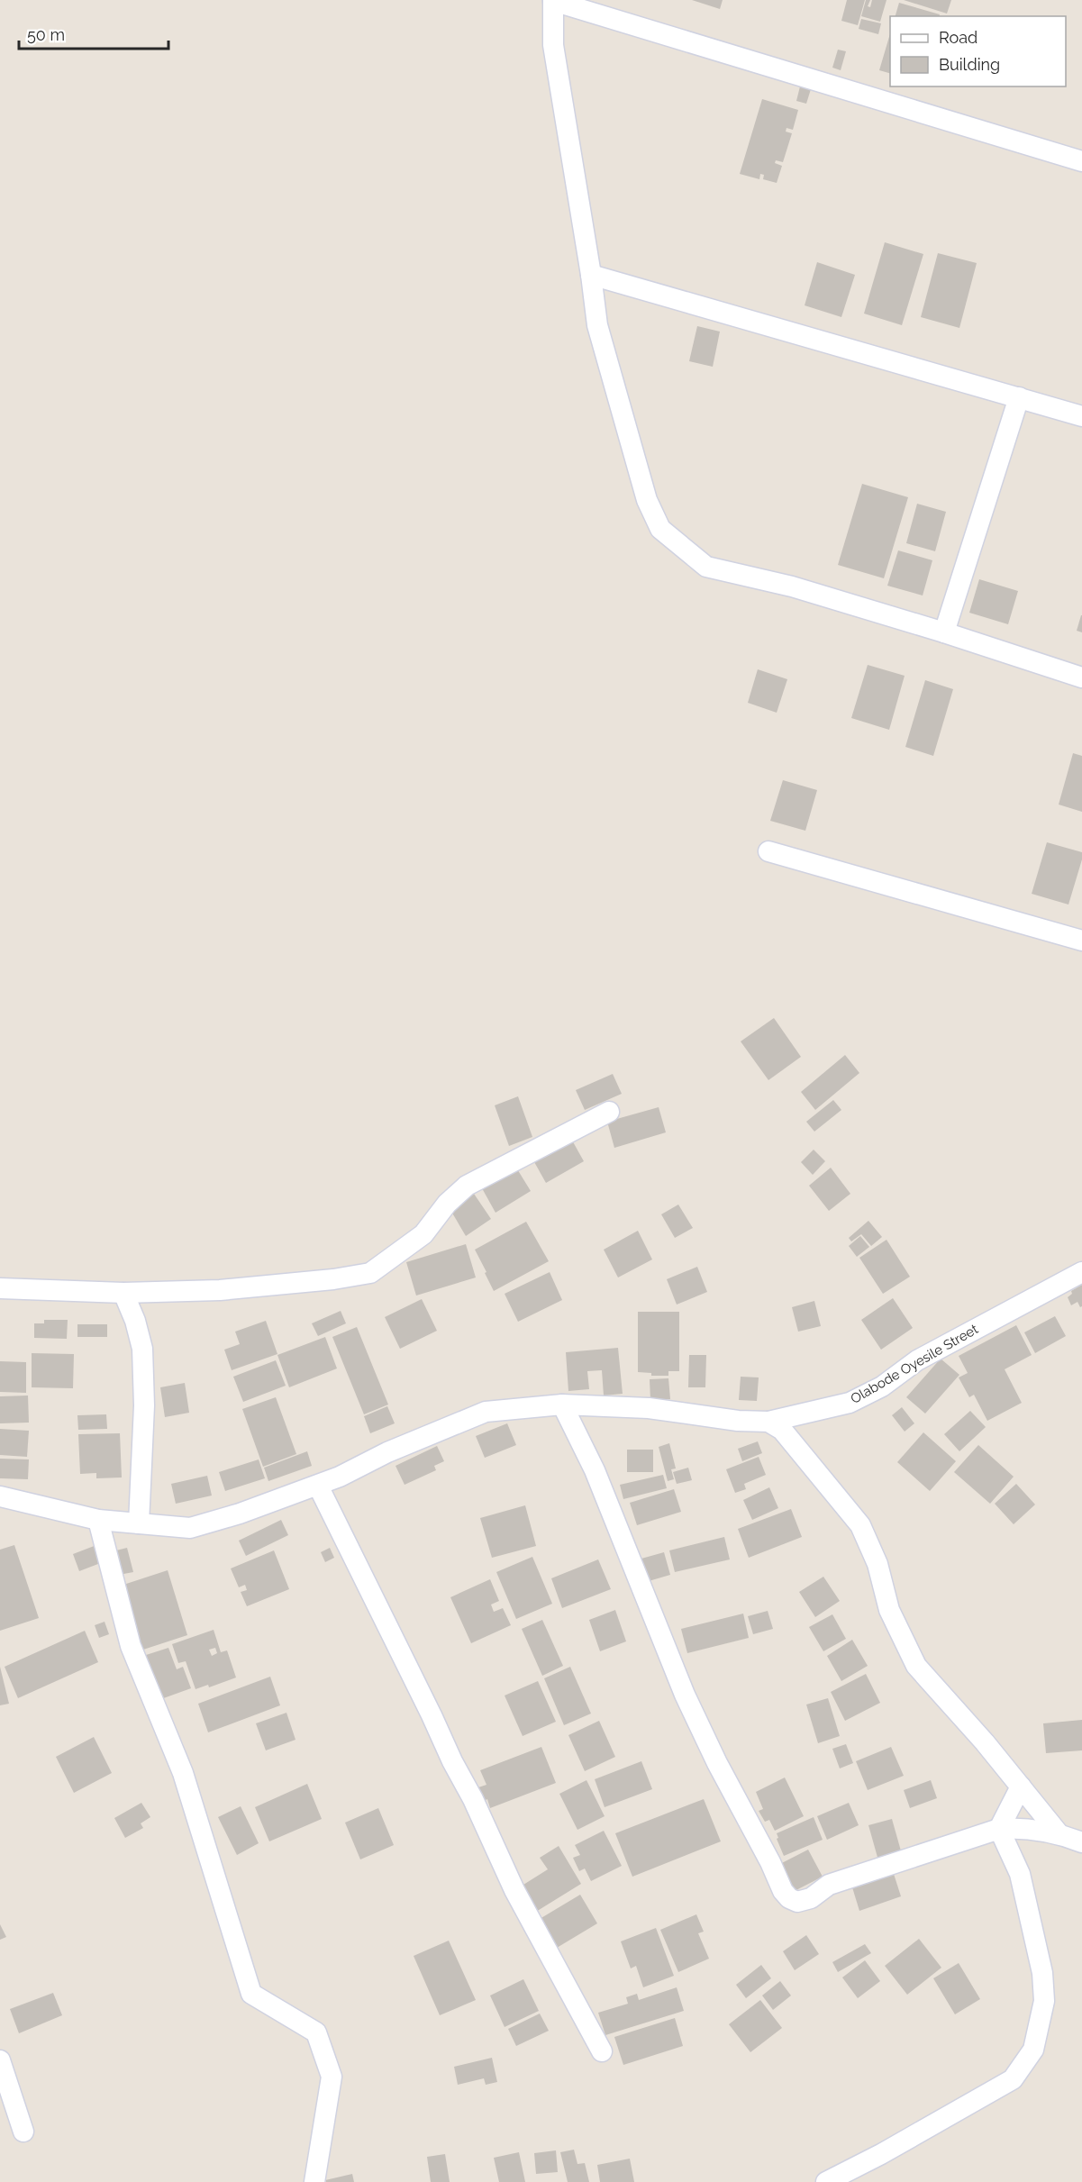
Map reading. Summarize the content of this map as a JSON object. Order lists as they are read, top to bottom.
{
  "streets": {
    "street": ["Olabode Oyesile Street"]
  },
  "legend": ["Road", "Building"],
  "scale_bar": "50 m"
}
